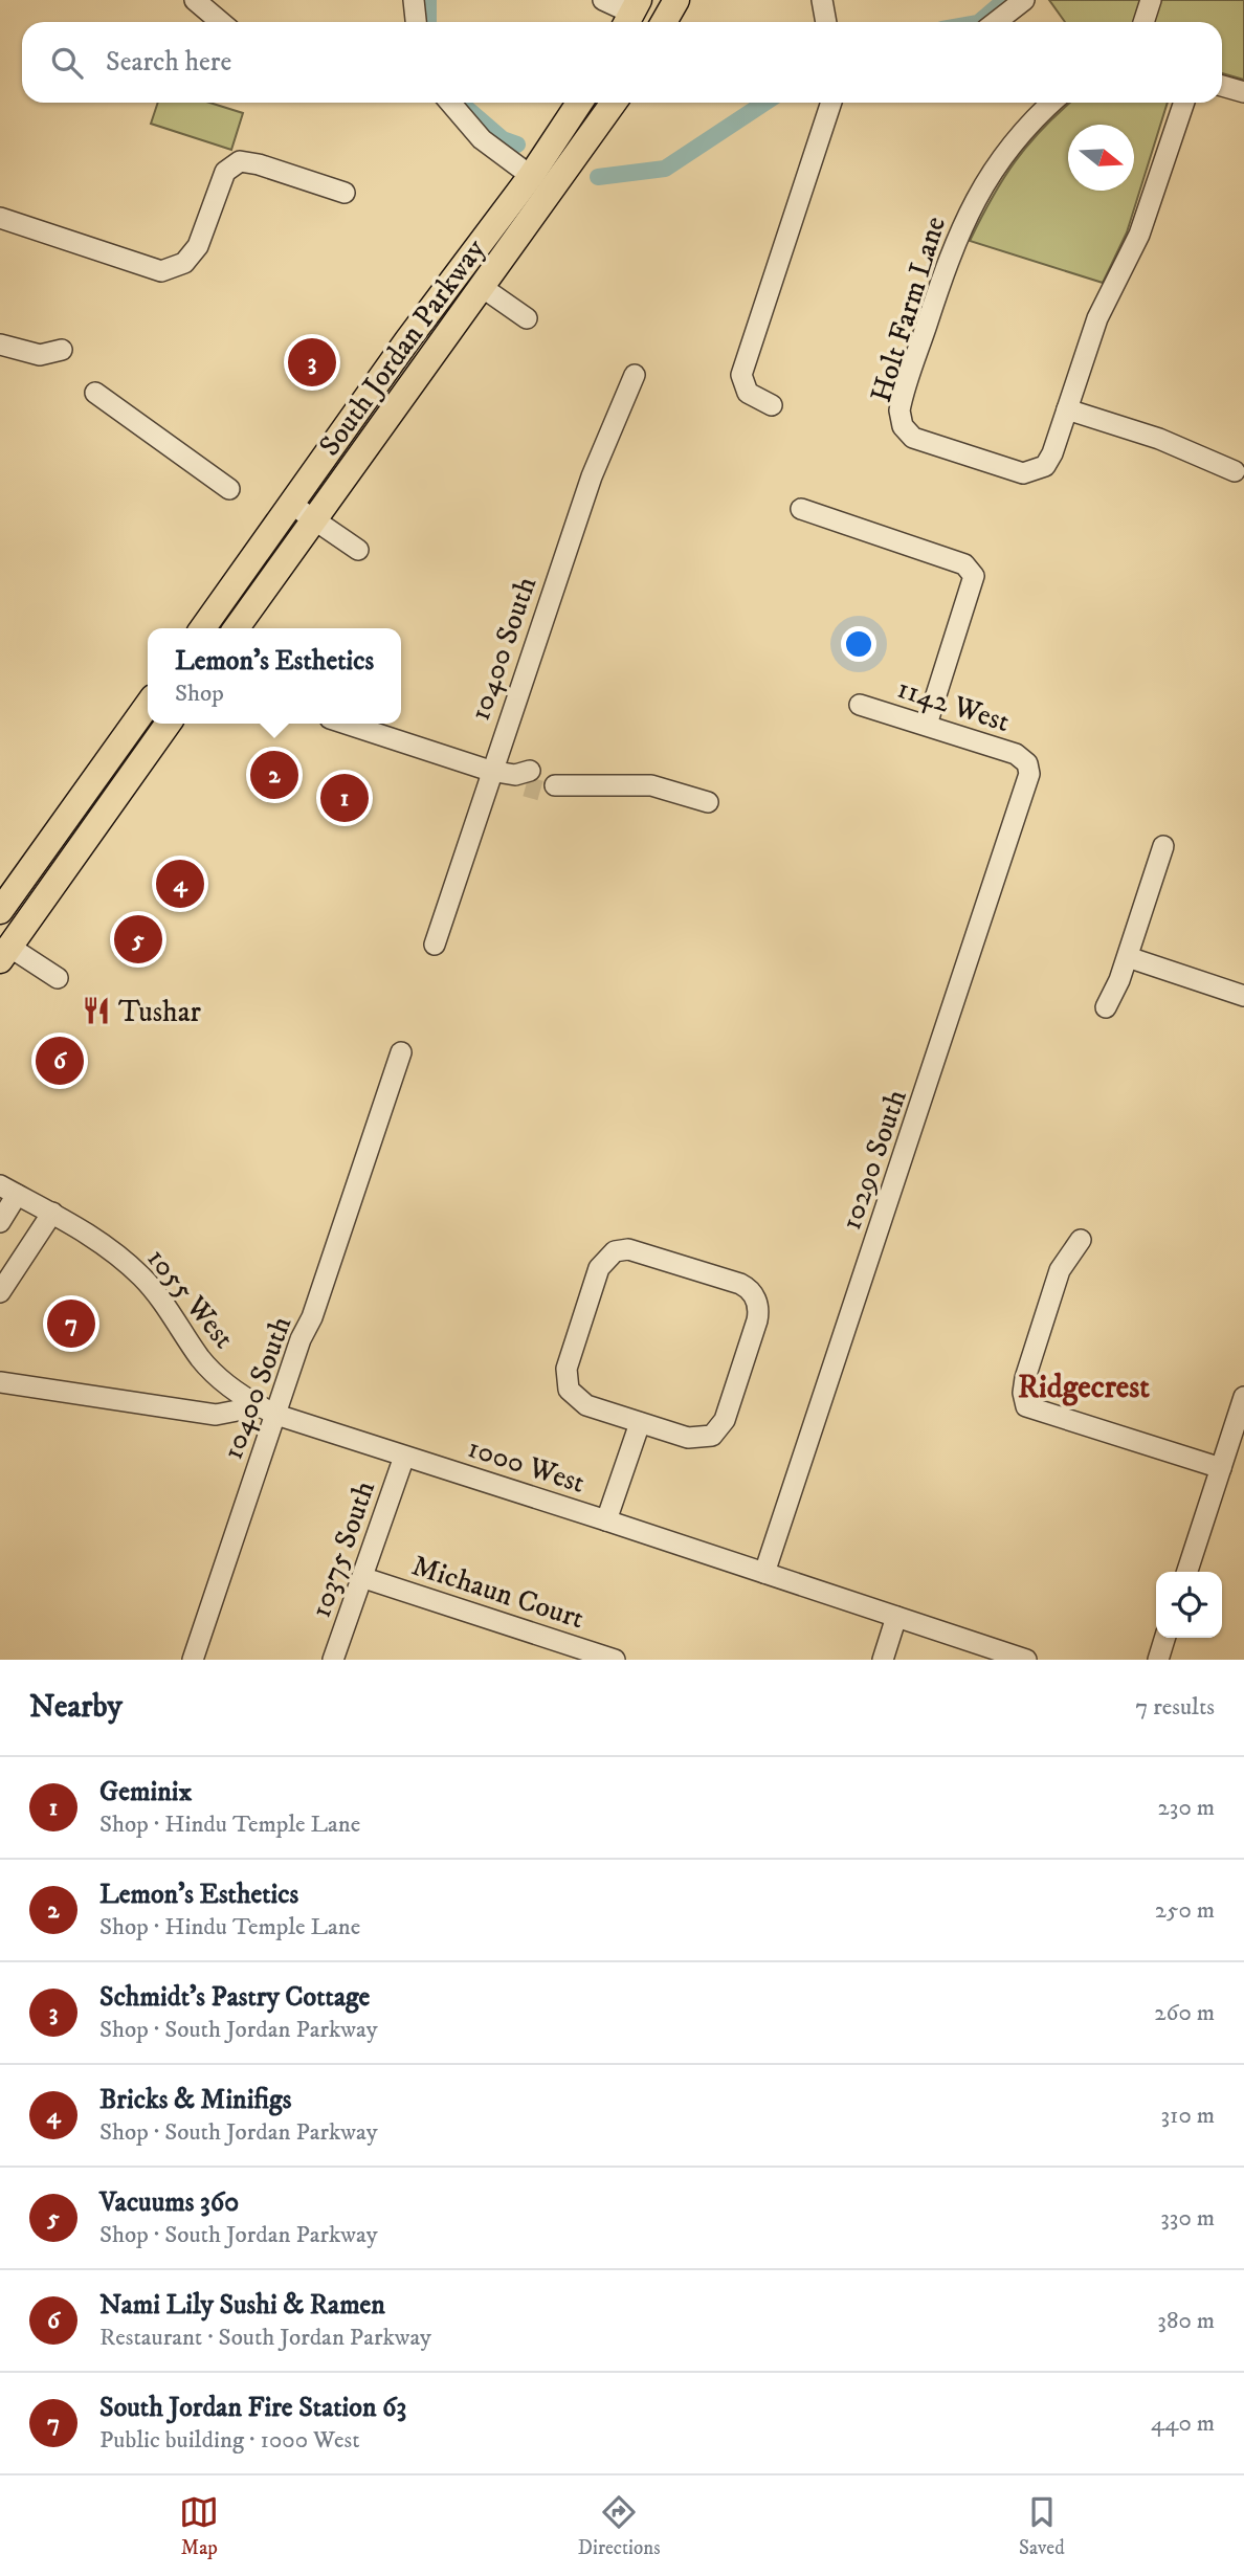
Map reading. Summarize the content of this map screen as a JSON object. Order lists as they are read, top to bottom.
{
  "streets": {
    "main road": ["South Jordan Parkway"],
    "street": [
      "Holt Farm Lane",
      "10400 South",
      "1142 West",
      "10290 South",
      "1055 West",
      "1000 West",
      "10375 South",
      "Michaun Court"
    ]
  },
  "crossings": [
    ["10400 South", "1055 West"],
    ["10400 South", "1000 West"],
    ["1142 West", "10290 South"],
    ["10290 South", "1000 West"],
    ["1055 West", "1000 West"],
    ["1000 West", "10375 South"],
    ["10375 South", "Michaun Court"]
  ],
  "districts": ["Ridgecrest"],
  "places": {
    "restaurant": ["Tushar"]
  },
  "north": "right",
  "page": {
    "search": "Search here",
    "pins": [
      "3",
      "2",
      "1",
      "4",
      "5",
      "6",
      "7"
    ],
    "popup": ["Lemon's Esthetics", "Shop"],
    "heading": ["Nearby", "7 results"],
    "list": [
      {
        "mark": "1",
        "name": "Geminix",
        "note": "Shop · Hindu Temple Lane",
        "value": "230 m"
      },
      {
        "mark": "2",
        "name": "Lemon's Esthetics",
        "note": "Shop · Hindu Temple Lane",
        "value": "250 m"
      },
      {
        "mark": "3",
        "name": "Schmidt's Pastry Cottage",
        "note": "Shop · South Jordan Parkway",
        "value": "260 m"
      },
      {
        "mark": "4",
        "name": "Bricks & Minifigs",
        "note": "Shop · South Jordan Parkway",
        "value": "310 m"
      },
      {
        "mark": "5",
        "name": "Vacuums 360",
        "note": "Shop · South Jordan Parkway",
        "value": "330 m"
      },
      {
        "mark": "6",
        "name": "Nami Lily Sushi & Ramen",
        "note": "Restaurant · South Jordan Parkway",
        "value": "380 m"
      },
      {
        "mark": "7",
        "name": "South Jordan Fire Station 63",
        "note": "Public building · 1000 West",
        "value": "440 m"
      }
    ],
    "nav": ["Map", "Directions", "Saved"]
  }
}
